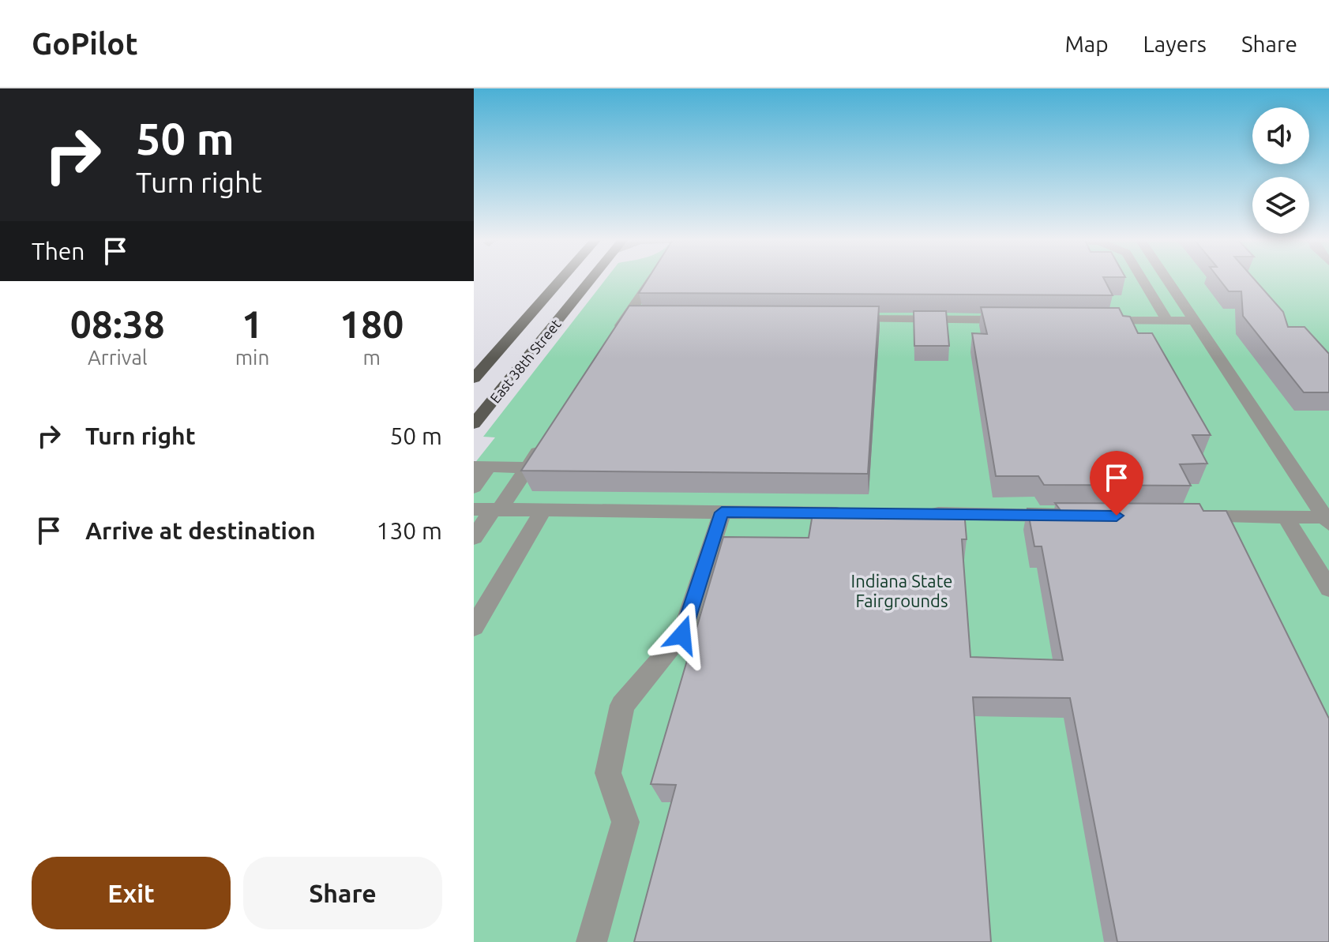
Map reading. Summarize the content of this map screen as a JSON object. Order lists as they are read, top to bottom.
{
  "streets": {
    "main road": ["East 38th Street"]
  },
  "parks": ["Indiana State Fairgrounds"],
  "page": {
    "header": "GoPilot",
    "nav": ["Map", "Layers", "Share"],
    "turn": ["50 m", "Turn right"],
    "then": "Then",
    "eta": [
      "08:38",
      "Arrival",
      "1",
      "min",
      "180",
      "m"
    ],
    "list": [
      {
        "name": "Turn right",
        "value": "50 m"
      },
      {
        "name": "Arrive at destination",
        "value": "130 m"
      }
    ],
    "buttons": ["Exit", "Share"]
  }
}
